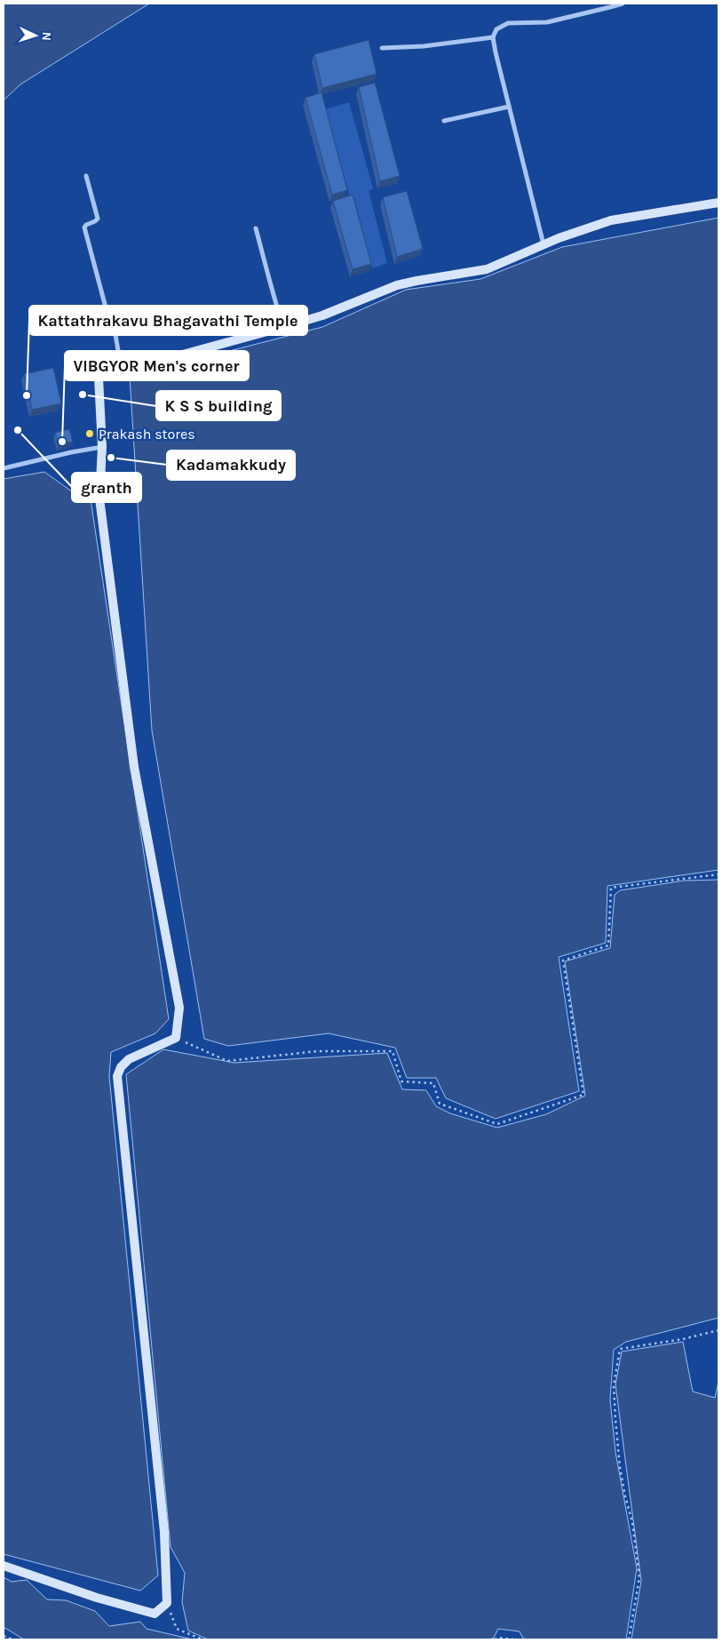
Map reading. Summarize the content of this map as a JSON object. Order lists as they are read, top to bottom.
{
  "places": [
    "K S S building",
    "Kattathrakavu Bhagavathi Temple",
    "granth",
    "Prakash stores",
    "VIBGYOR Men's corner",
    "Kadamakkudy"
  ],
  "north": "right"
}
